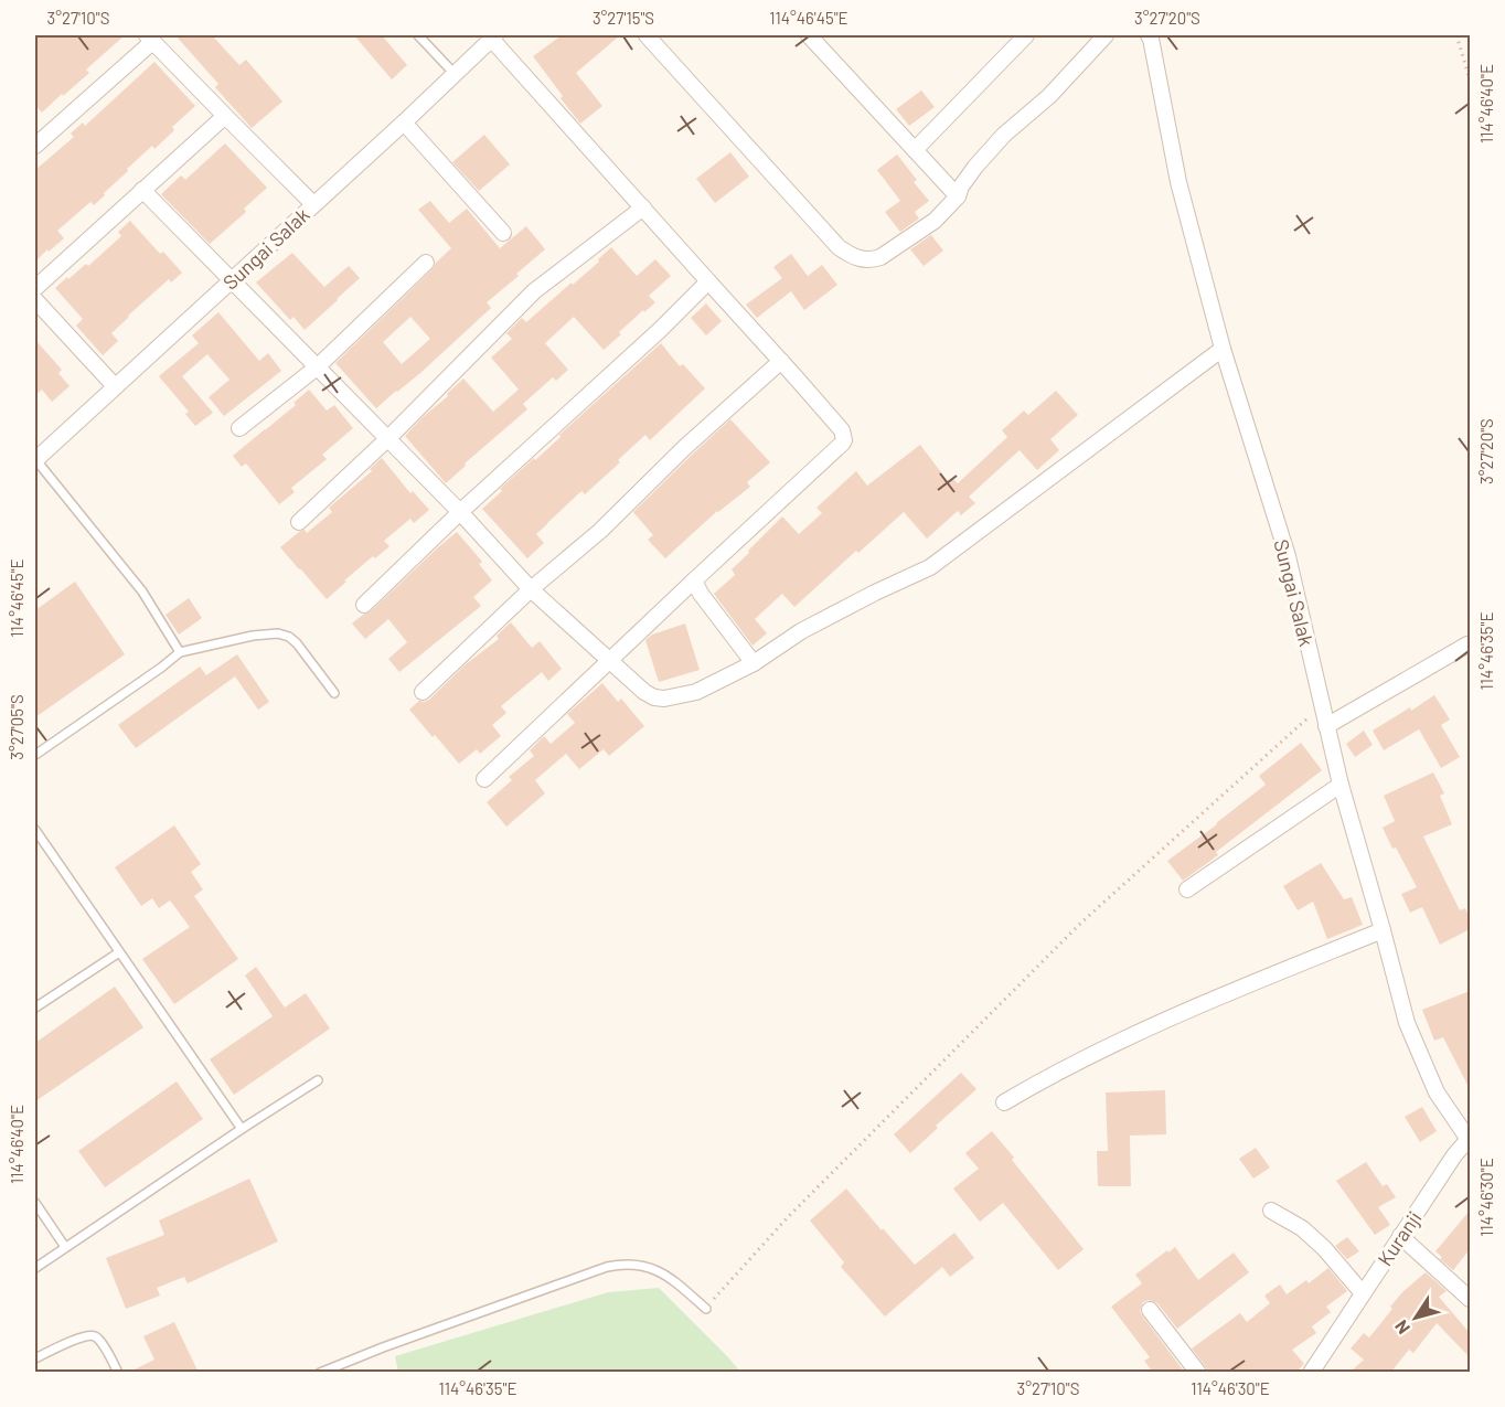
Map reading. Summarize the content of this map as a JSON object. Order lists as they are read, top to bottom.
{
  "streets": {
    "street": ["Sungai Salak", "Kuranji"]
  },
  "crossings": [
    ["Sungai Salak", "Kuranji"]
  ],
  "north": "bottom left",
  "coordinates": [
    "3°27'10\"S",
    "3°27'15\"S",
    "114°46'45\"E",
    "3°27'20\"S",
    "114°46'40\"E",
    "114°46'35\"E",
    "3°27'05\"S",
    "114°46'30\"E"
  ]
}
